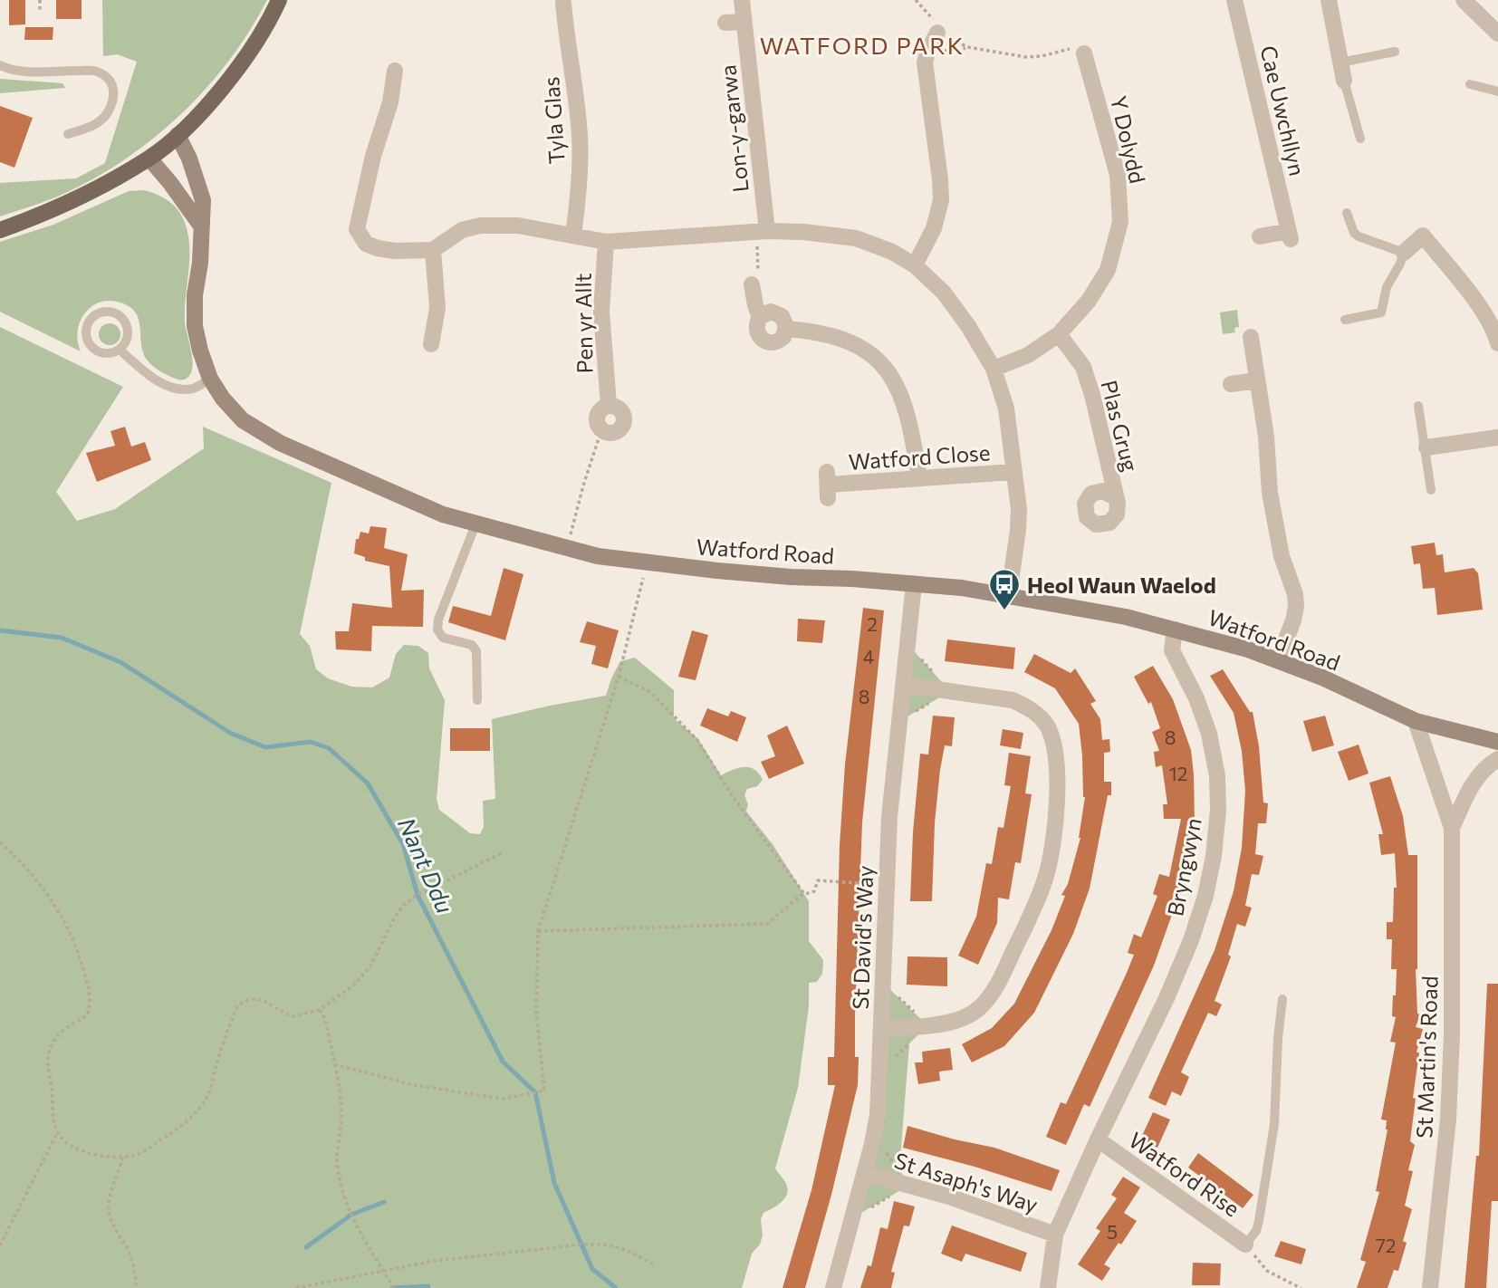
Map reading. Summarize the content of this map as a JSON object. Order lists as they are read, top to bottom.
{
  "streets": {
    "street": [
      "Cae Uwchllyn",
      "Tyla Glas",
      "Lon-y-garwa",
      "Y Dolydd",
      "Pen yr Allt",
      "Plas Grug",
      "Watford Close",
      "Watford Road",
      "Bryngwyn",
      "St David's Way",
      "St Martin's Road",
      "Watford Rise",
      "St Asaph's Way"
    ]
  },
  "crossings": [
    ["Y Dolydd", "Plas Grug"],
    ["Watford Road", "Bryngwyn"],
    ["Watford Road", "St David's Way"],
    ["Watford Road", "St Martin's Road"],
    ["Bryngwyn", "Watford Rise"],
    ["Bryngwyn", "St Asaph's Way"],
    ["St David's Way", "St Asaph's Way"]
  ],
  "districts": ["WATFORD PARK"],
  "water": ["Nant Ddu"],
  "places": {
    "bus stop": ["Heol Waun Waelod"]
  },
  "house_numbers": [
    "2",
    "4",
    "8",
    "8",
    "12",
    "5",
    "72"
  ]
}
